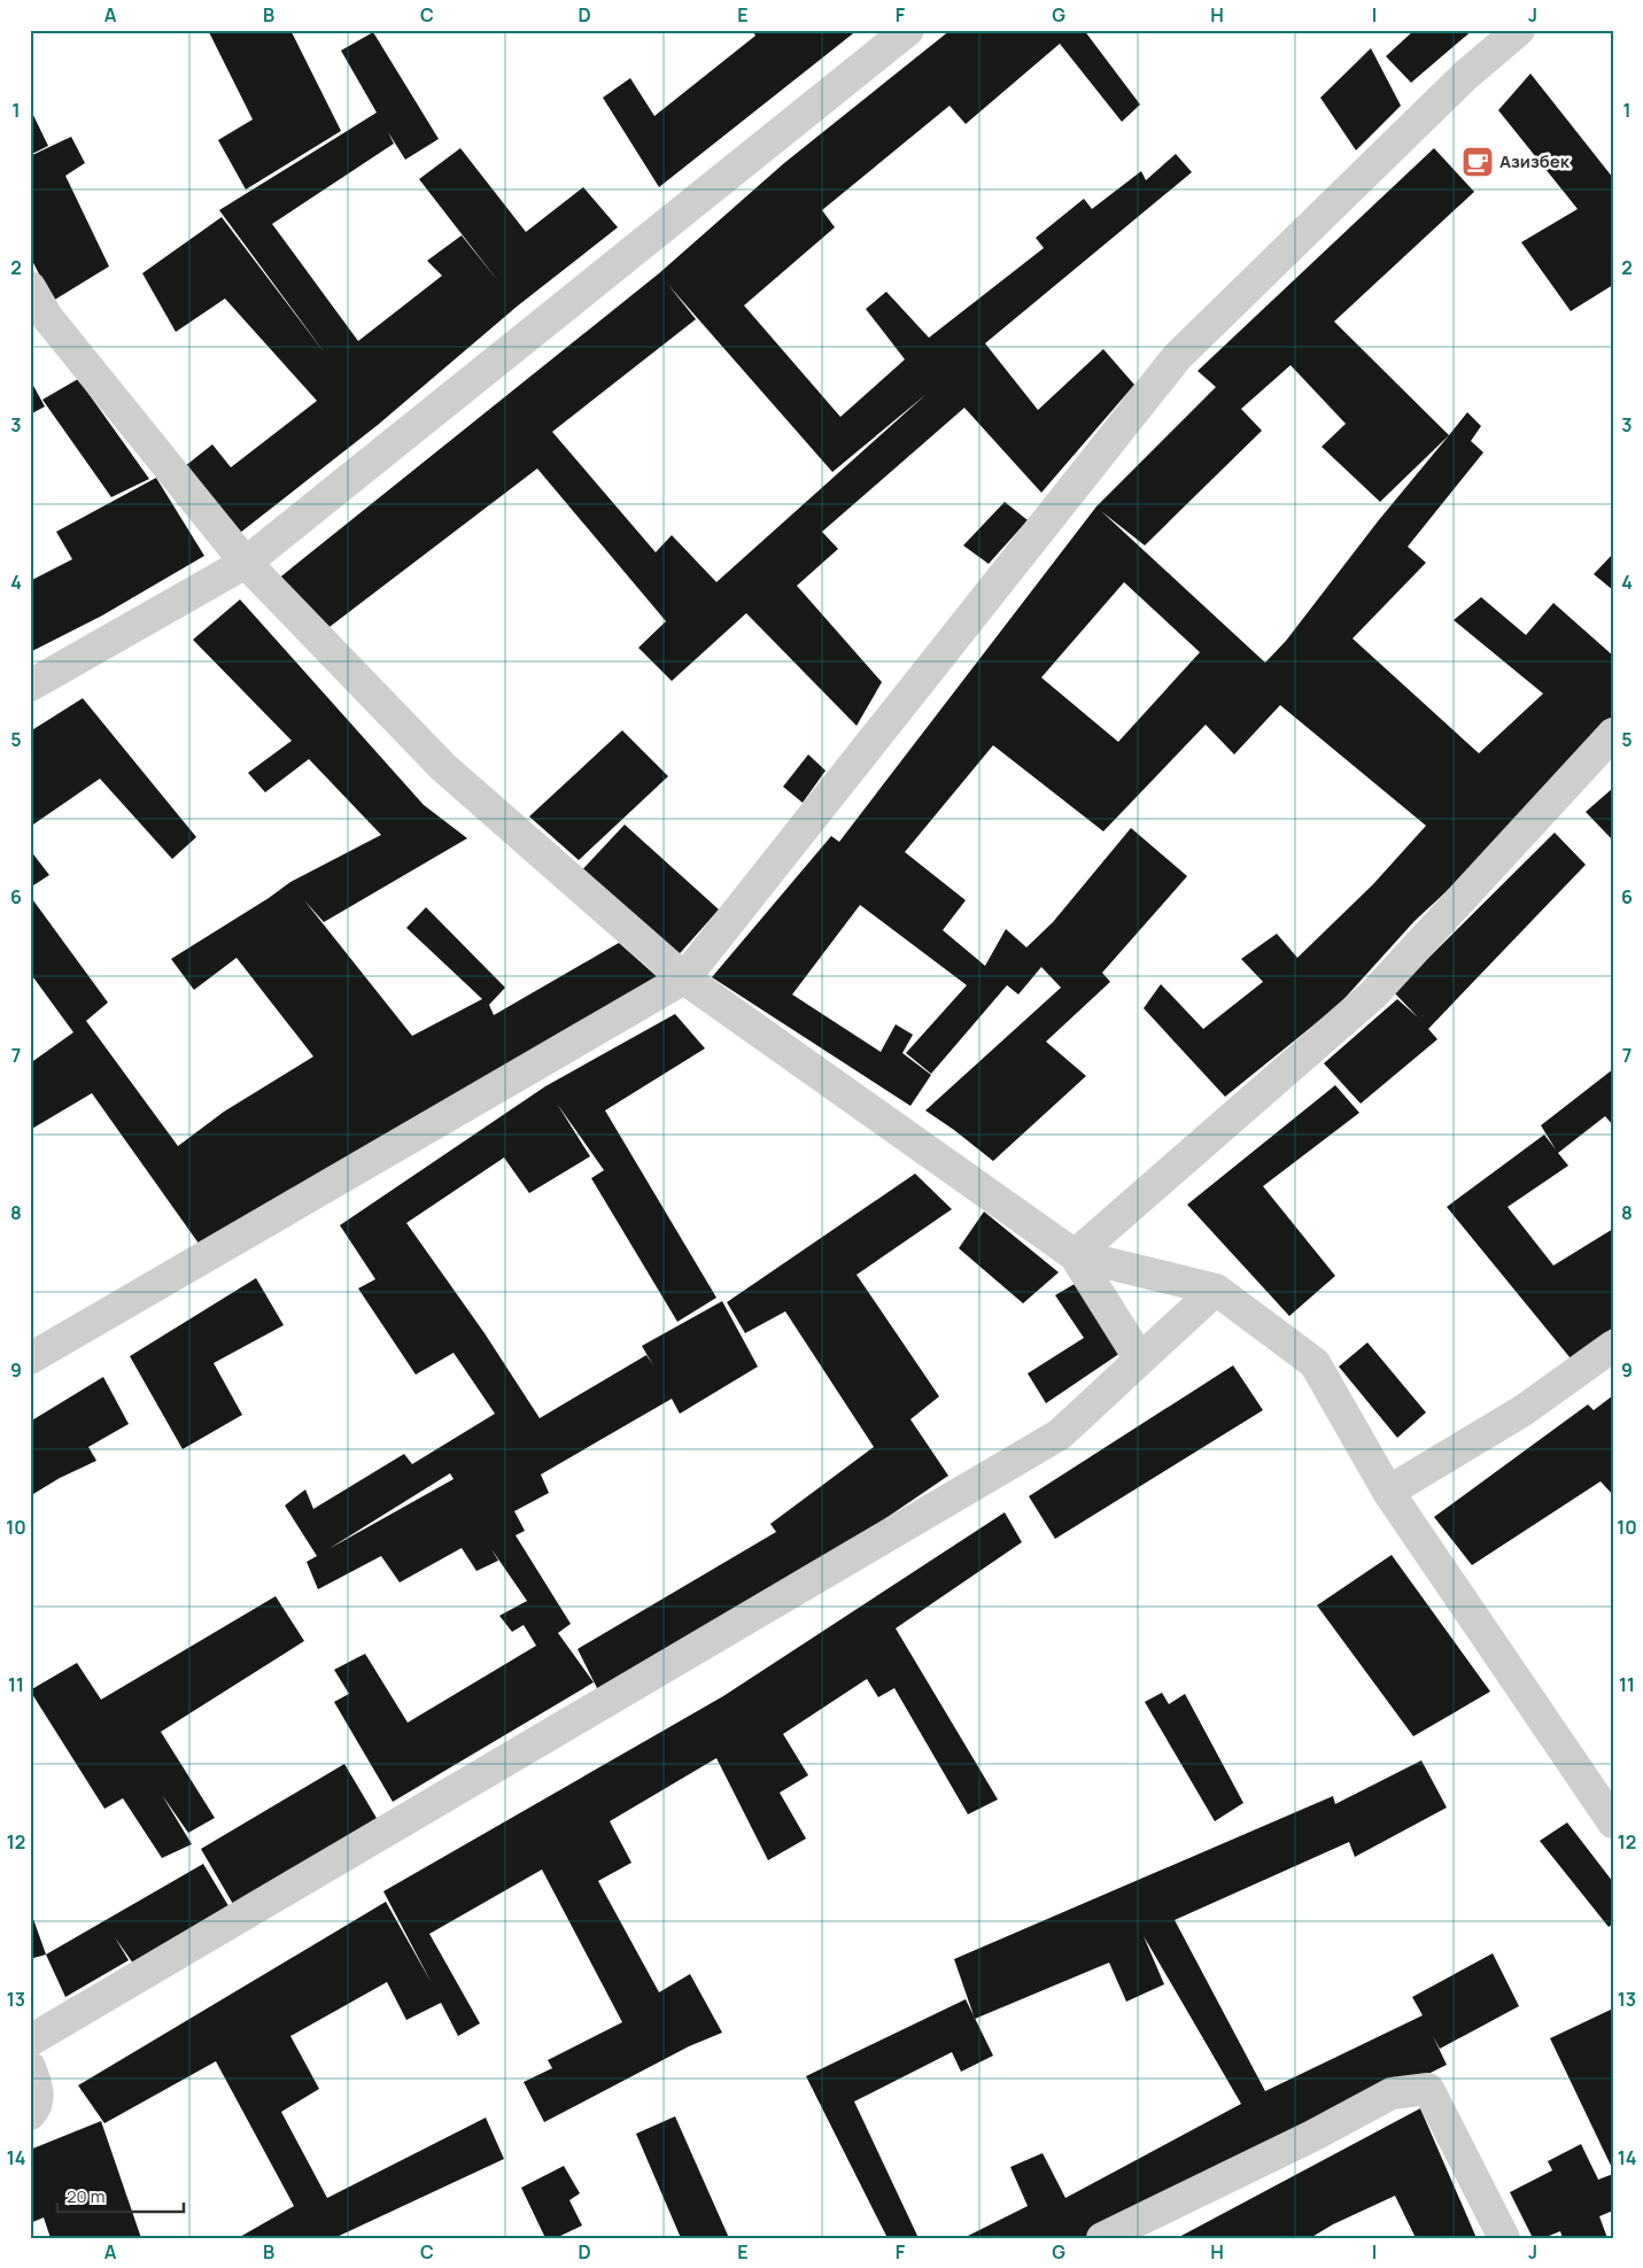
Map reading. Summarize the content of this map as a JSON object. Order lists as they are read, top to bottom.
{
  "places": {
    "cafe": ["Азизбек"]
  },
  "scale_bar": "20 m",
  "grid": {
    "columns": [
      "A",
      "B",
      "C",
      "D",
      "E",
      "F",
      "G",
      "H",
      "I",
      "J"
    ],
    "rows": [
      "1",
      "2",
      "3",
      "4",
      "5",
      "6",
      "7",
      "8",
      "9",
      "10",
      "11",
      "12",
      "13",
      "14"
    ]
  }
}
